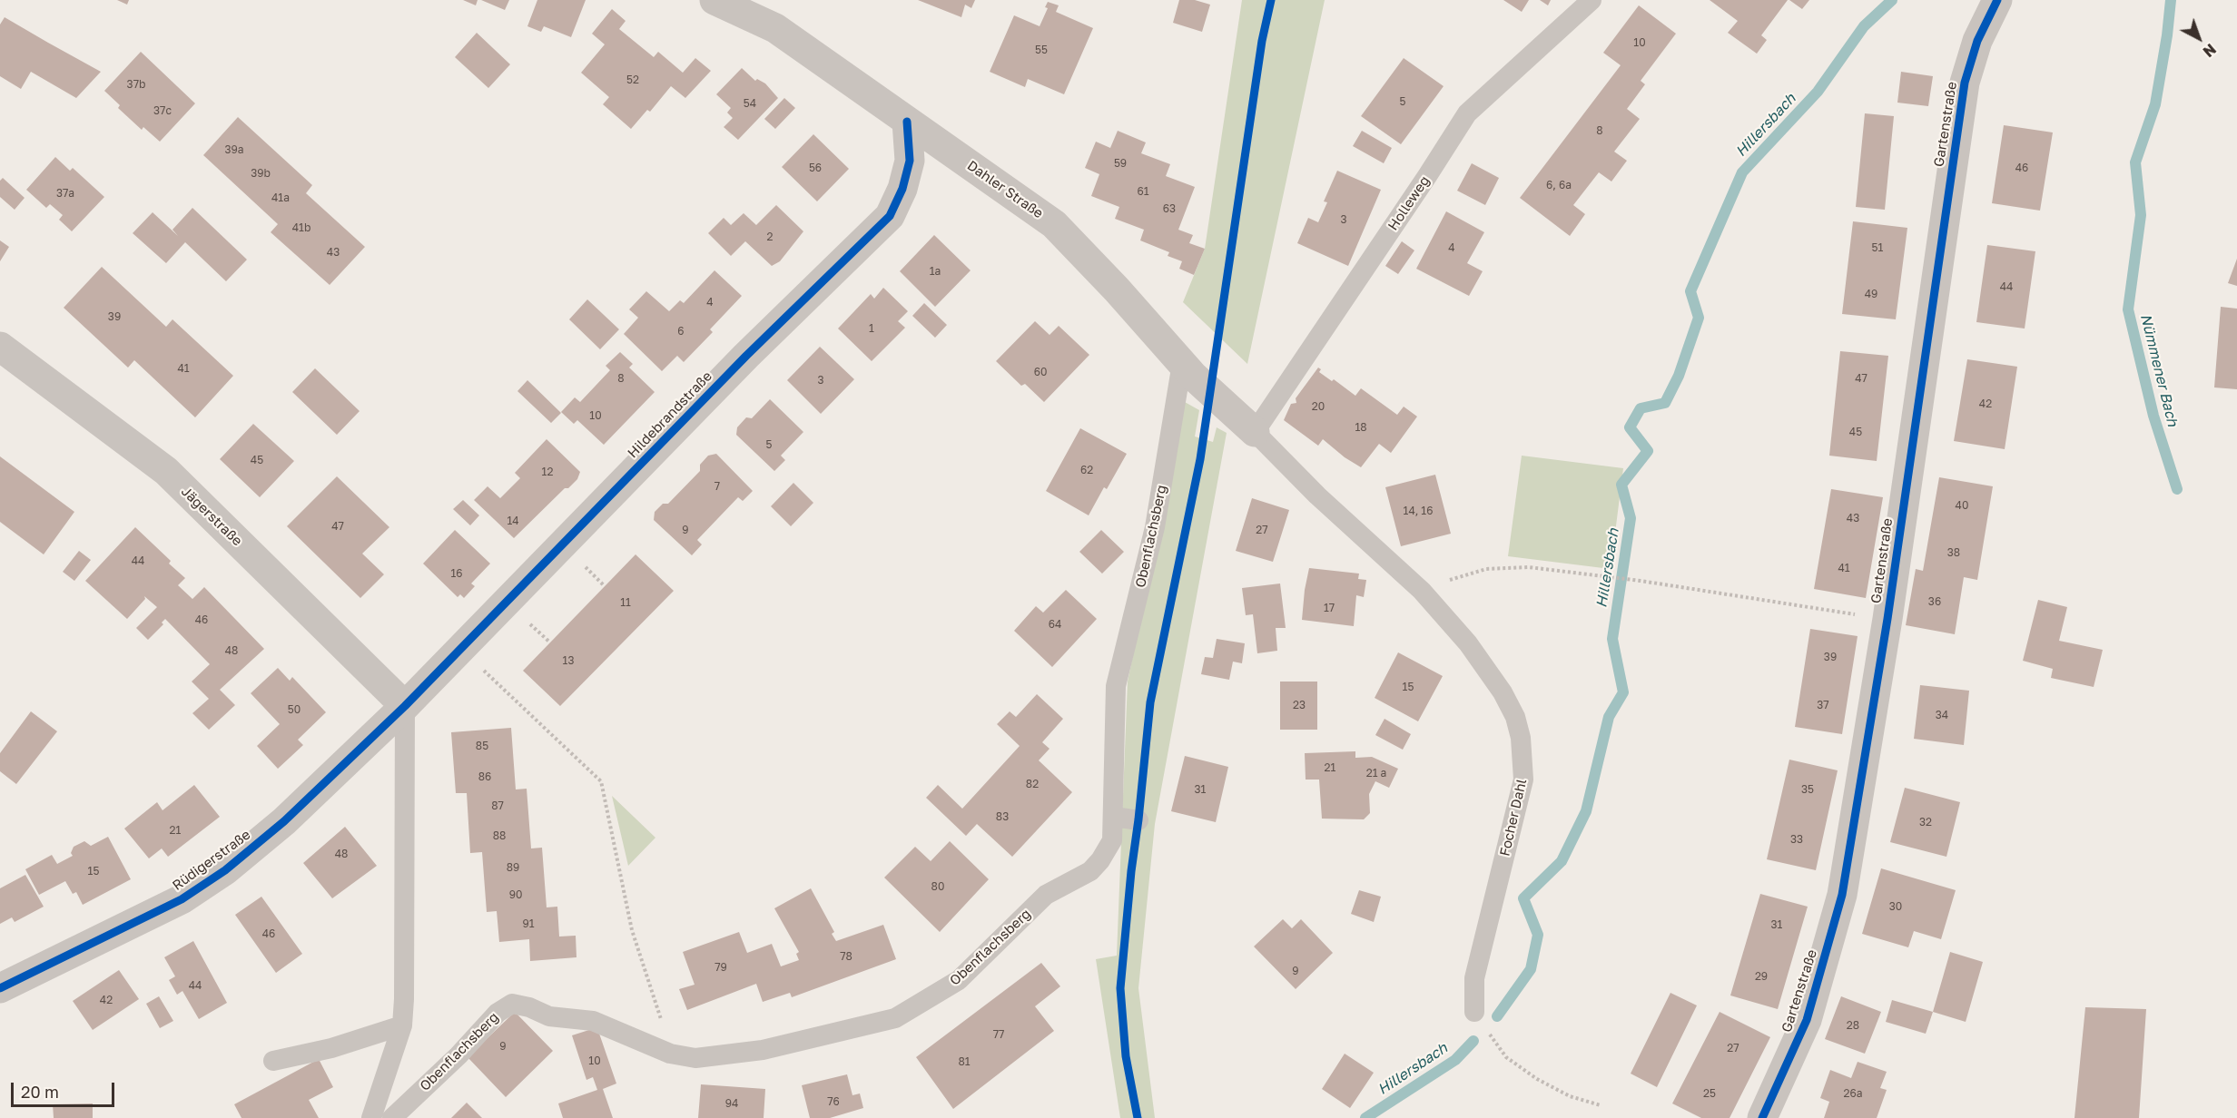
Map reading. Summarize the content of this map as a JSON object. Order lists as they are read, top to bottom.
{
  "streets": {
    "street": [
      "Gartenstraße",
      "Dahler Straße",
      "Hildebrandstraße",
      "Jägerstraße",
      "Rüdigerstraße"
    ],
    "lane": ["Holleweg", "Obenflachsberg", "Focher Dahl"]
  },
  "crossings": [
    ["Dahler Straße", "Holleweg"],
    ["Dahler Straße", "Hildebrandstraße"],
    ["Dahler Straße", "Obenflachsberg"],
    ["Dahler Straße", "Focher Dahl"],
    ["Holleweg", "Focher Dahl"],
    ["Hildebrandstraße", "Jägerstraße"],
    ["Hildebrandstraße", "Rüdigerstraße"],
    ["Jägerstraße", "Rüdigerstraße"]
  ],
  "water": ["Hillersbach", "Nümmener Bach"],
  "house_numbers": [
    "10",
    "55",
    "52",
    "37b",
    "5",
    "54",
    "37c",
    "8",
    "39a",
    "59",
    "56",
    "46",
    "39b",
    "6, 6a",
    "61",
    "37a",
    "41a",
    "63",
    "3",
    "41b",
    "2",
    "4",
    "51",
    "43",
    "1a",
    "44",
    "49",
    "4",
    "39",
    "1",
    "6",
    "41",
    "60",
    "8",
    "47",
    "3",
    "42",
    "20",
    "10",
    "18",
    "45",
    "5",
    "45",
    "62",
    "12",
    "7",
    "40",
    "14, 16",
    "43",
    "14",
    "47",
    "9",
    "27",
    "38",
    "44",
    "41",
    "16",
    "36",
    "11",
    "17",
    "46",
    "64",
    "48",
    "39",
    "13",
    "15",
    "23",
    "37",
    "50",
    "34",
    "85",
    "21",
    "21 a",
    "86",
    "82",
    "31",
    "35",
    "87",
    "83",
    "32",
    "21",
    "88",
    "33",
    "48",
    "89",
    "15",
    "80",
    "90",
    "30",
    "91",
    "31",
    "46",
    "78",
    "79",
    "9",
    "29",
    "44",
    "42",
    "28",
    "77",
    "9",
    "27",
    "10",
    "81",
    "25",
    "26a",
    "76",
    "94"
  ],
  "scale_bar": "20 m",
  "north": "bottom right"
}
